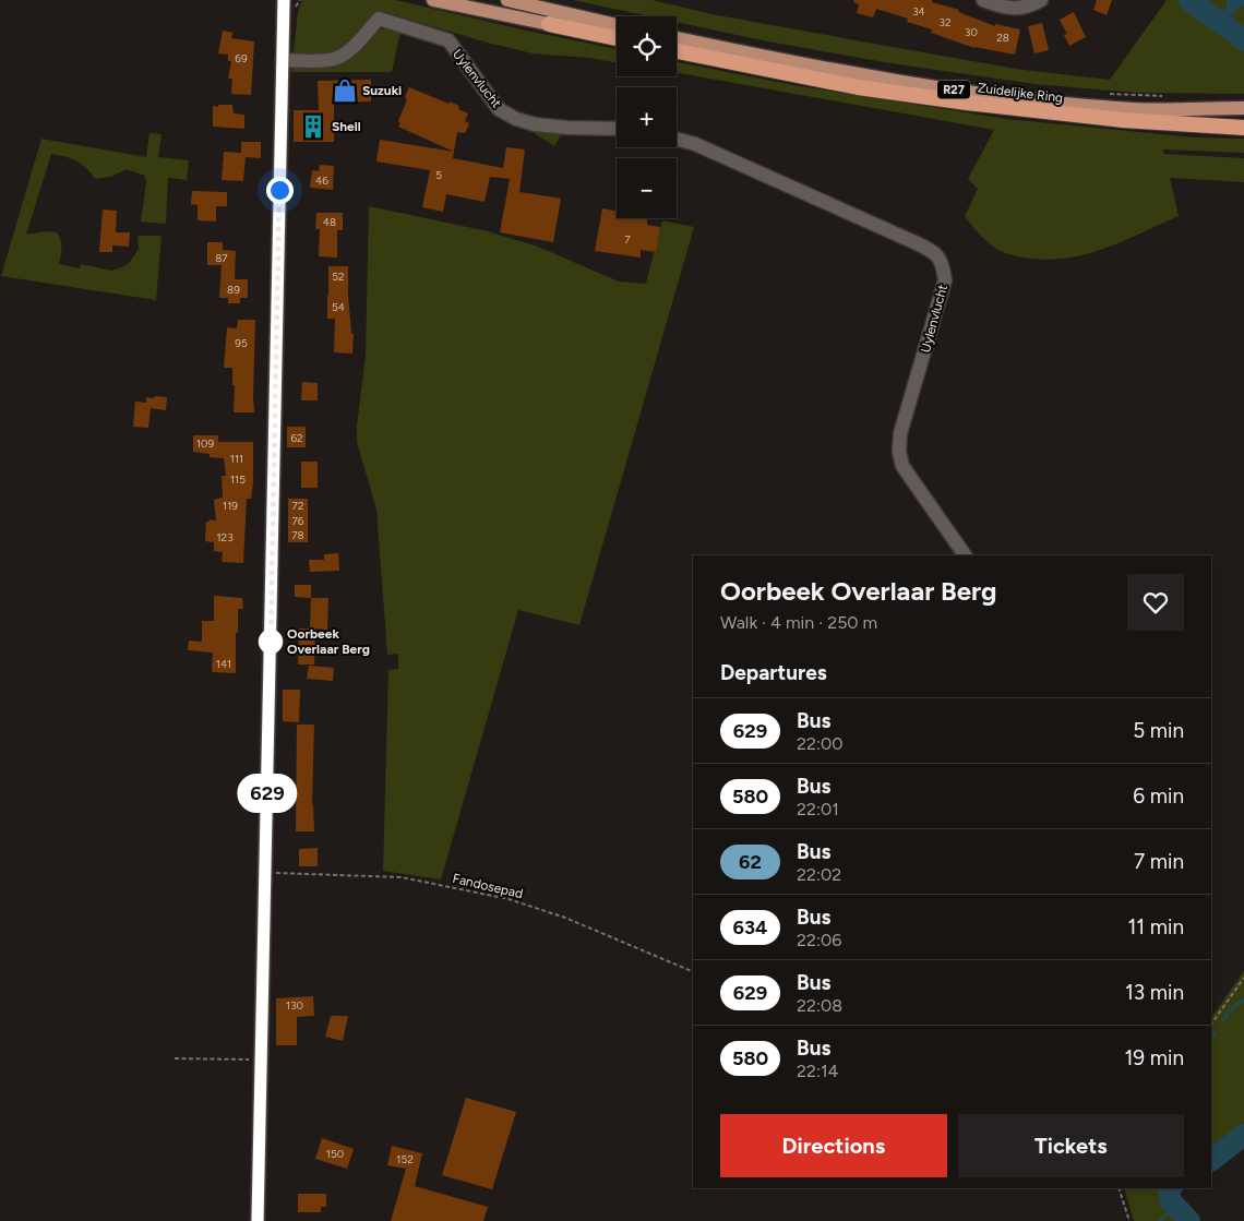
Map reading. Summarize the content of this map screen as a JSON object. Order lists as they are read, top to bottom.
{
  "streets": {
    "highway": ["R27", "Zuidelijke Ring"],
    "main road": ["Uylenvlucht"],
    "path": ["Fandosepad"]
  },
  "places": {
    "shop": ["Suzuki"],
    "building": ["Shell"],
    "other": ["Oorbeek Overlaar Berg"]
  },
  "lines": ["bus line 629"],
  "house_numbers": [
    "34",
    "32",
    "30",
    "28",
    "69",
    "5",
    "46",
    "48",
    "7",
    "87",
    "52",
    "89",
    "54",
    "95",
    "62",
    "109",
    "111",
    "115",
    "119",
    "72",
    "76",
    "78",
    "123",
    "141",
    "130",
    "150",
    "152"
  ],
  "page": {
    "on_map": "629",
    "map_buttons": ["+", "−"],
    "heading": [
      ["Oorbeek Overlaar Berg", "Walk · 4 min · 250 m"],
      "Departures"
    ],
    "list": [
      {
        "mark": "629",
        "name": "Bus",
        "note": "22:00",
        "value": "5 min"
      },
      {
        "mark": "580",
        "name": "Bus",
        "note": "22:01",
        "value": "6 min"
      },
      {
        "mark": "62",
        "name": "Bus",
        "note": "22:02",
        "value": "7 min"
      },
      {
        "mark": "634",
        "name": "Bus",
        "note": "22:06",
        "value": "11 min"
      },
      {
        "mark": "629",
        "name": "Bus",
        "note": "22:08",
        "value": "13 min"
      },
      {
        "mark": "580",
        "name": "Bus",
        "note": "22:14",
        "value": "19 min"
      }
    ],
    "buttons": ["Directions", "Tickets"]
  }
}
